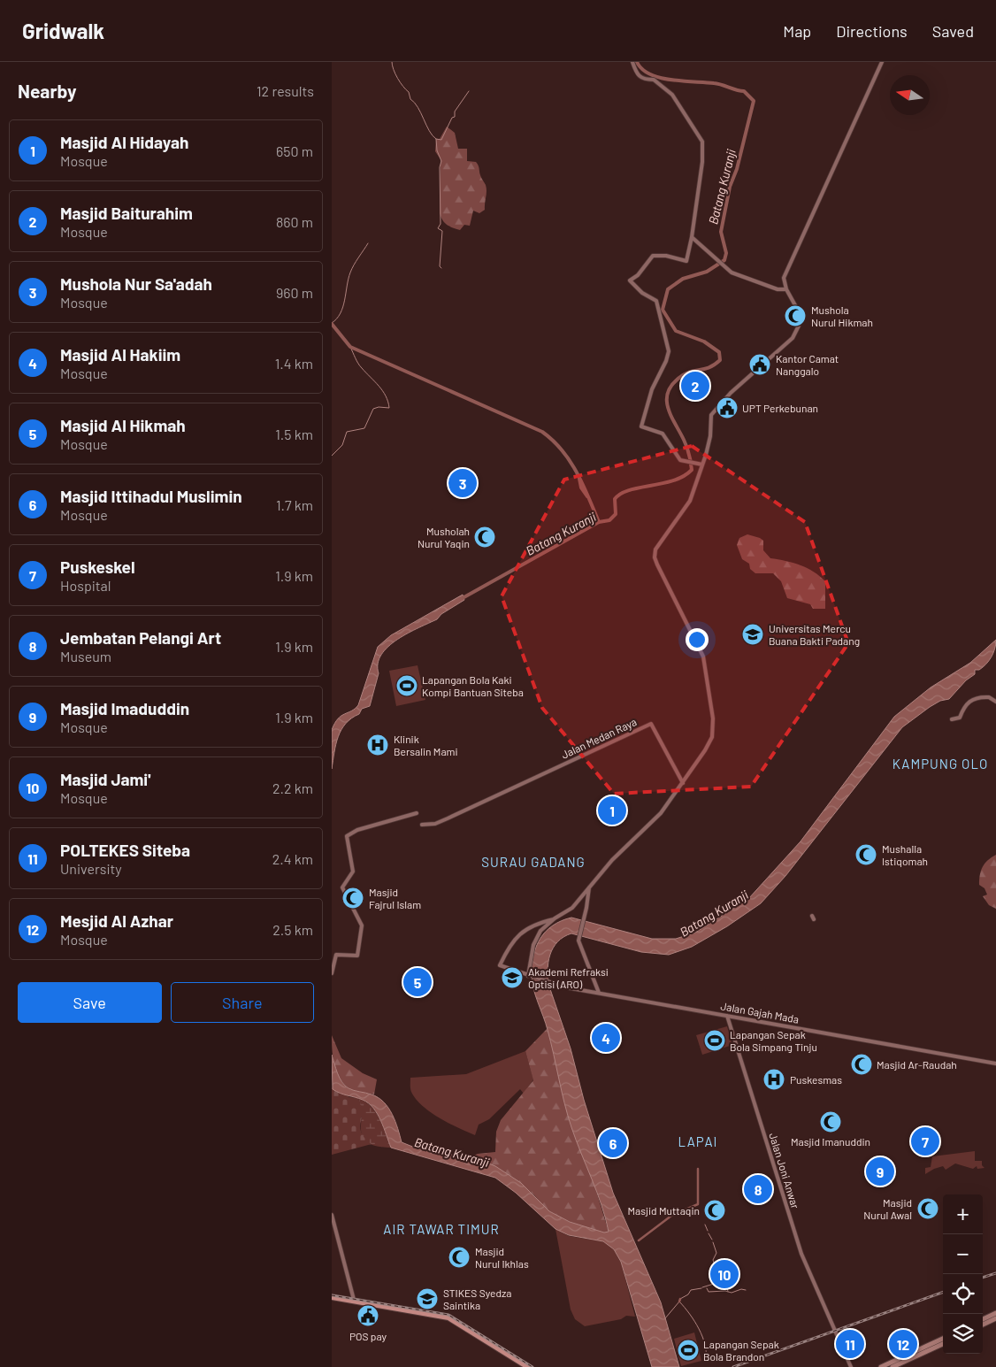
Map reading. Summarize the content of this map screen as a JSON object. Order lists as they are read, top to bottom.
{
  "streets": {
    "main road": ["Jalan Medan Raya", "Jalan Gajah Mada", "Jalan Joni Anwar"]
  },
  "crossings": [
    ["Jalan Gajah Mada", "Jalan Joni Anwar"]
  ],
  "districts": [
    "KAMPUNG OLO",
    "SURAU GADANG",
    "LAPAI",
    "AIR TAWAR TIMUR"
  ],
  "water": ["Batang Kuranji"],
  "places": {
    "mosque": [
      "Mushola Nurul Hikmah",
      "Musholah Nurul Yaqin",
      "Mushalla Istiqomah",
      "Masjid Fajrul Islam",
      "Masjid Ar-Raudah",
      "Masjid Imanuddin",
      "Masjid Nurul Awal",
      "Masjid Muttaqin",
      "Masjid Nurul Ikhlas"
    ],
    "public building": ["Kantor Camat Nanggalo", "UPT Perkebunan", "POS pay"],
    "school or university": ["Universitas Mercu Buana Bakti Padang", "Akademi Refraksi Optisi (ARO)", "STIKES Syedza Saintika"],
    "sports": ["Lapangan Bola Kaki Kompi Bantuan Siteba", "Lapangan Sepak Bola Simpang Tinju", "Lapangan Sepak Bola Brandon"],
    "hospital": ["Klinik Bersalin Mami", "Puskesmas"]
  },
  "north": "left",
  "page": {
    "header": "Gridwalk",
    "nav": ["Map", "Directions", "Saved"],
    "heading": ["Nearby", "12 results"],
    "list": [
      {
        "mark": "1",
        "name": "Masjid Al Hidayah",
        "note": "Mosque",
        "value": "650 m"
      },
      {
        "mark": "2",
        "name": "Masjid Baiturahim",
        "note": "Mosque",
        "value": "860 m"
      },
      {
        "mark": "3",
        "name": "Mushola Nur Sa'adah",
        "note": "Mosque",
        "value": "960 m"
      },
      {
        "mark": "4",
        "name": "Masjid Al Hakiim",
        "note": "Mosque",
        "value": "1.4 km"
      },
      {
        "mark": "5",
        "name": "Masjid Al Hikmah",
        "note": "Mosque",
        "value": "1.5 km"
      },
      {
        "mark": "6",
        "name": "Masjid Ittihadul Muslimin",
        "note": "Mosque",
        "value": "1.7 km"
      },
      {
        "mark": "7",
        "name": "Puskeskel",
        "note": "Hospital",
        "value": "1.9 km"
      },
      {
        "mark": "8",
        "name": "Jembatan Pelangi Art",
        "note": "Museum",
        "value": "1.9 km"
      },
      {
        "mark": "9",
        "name": "Masjid Imaduddin",
        "note": "Mosque",
        "value": "1.9 km"
      },
      {
        "mark": "10",
        "name": "Masjid Jami'",
        "note": "Mosque",
        "value": "2.2 km"
      },
      {
        "mark": "11",
        "name": "POLTEKES Siteba",
        "note": "University",
        "value": "2.4 km"
      },
      {
        "mark": "12",
        "name": "Mesjid Al Azhar",
        "note": "Mosque",
        "value": "2.5 km"
      }
    ],
    "pins": [
      "2",
      "3",
      "1",
      "5",
      "4",
      "7",
      "6",
      "9",
      "8",
      "10",
      "11",
      "12"
    ],
    "buttons": ["Save", "Share"],
    "map_buttons": ["+", "−"]
  }
}
